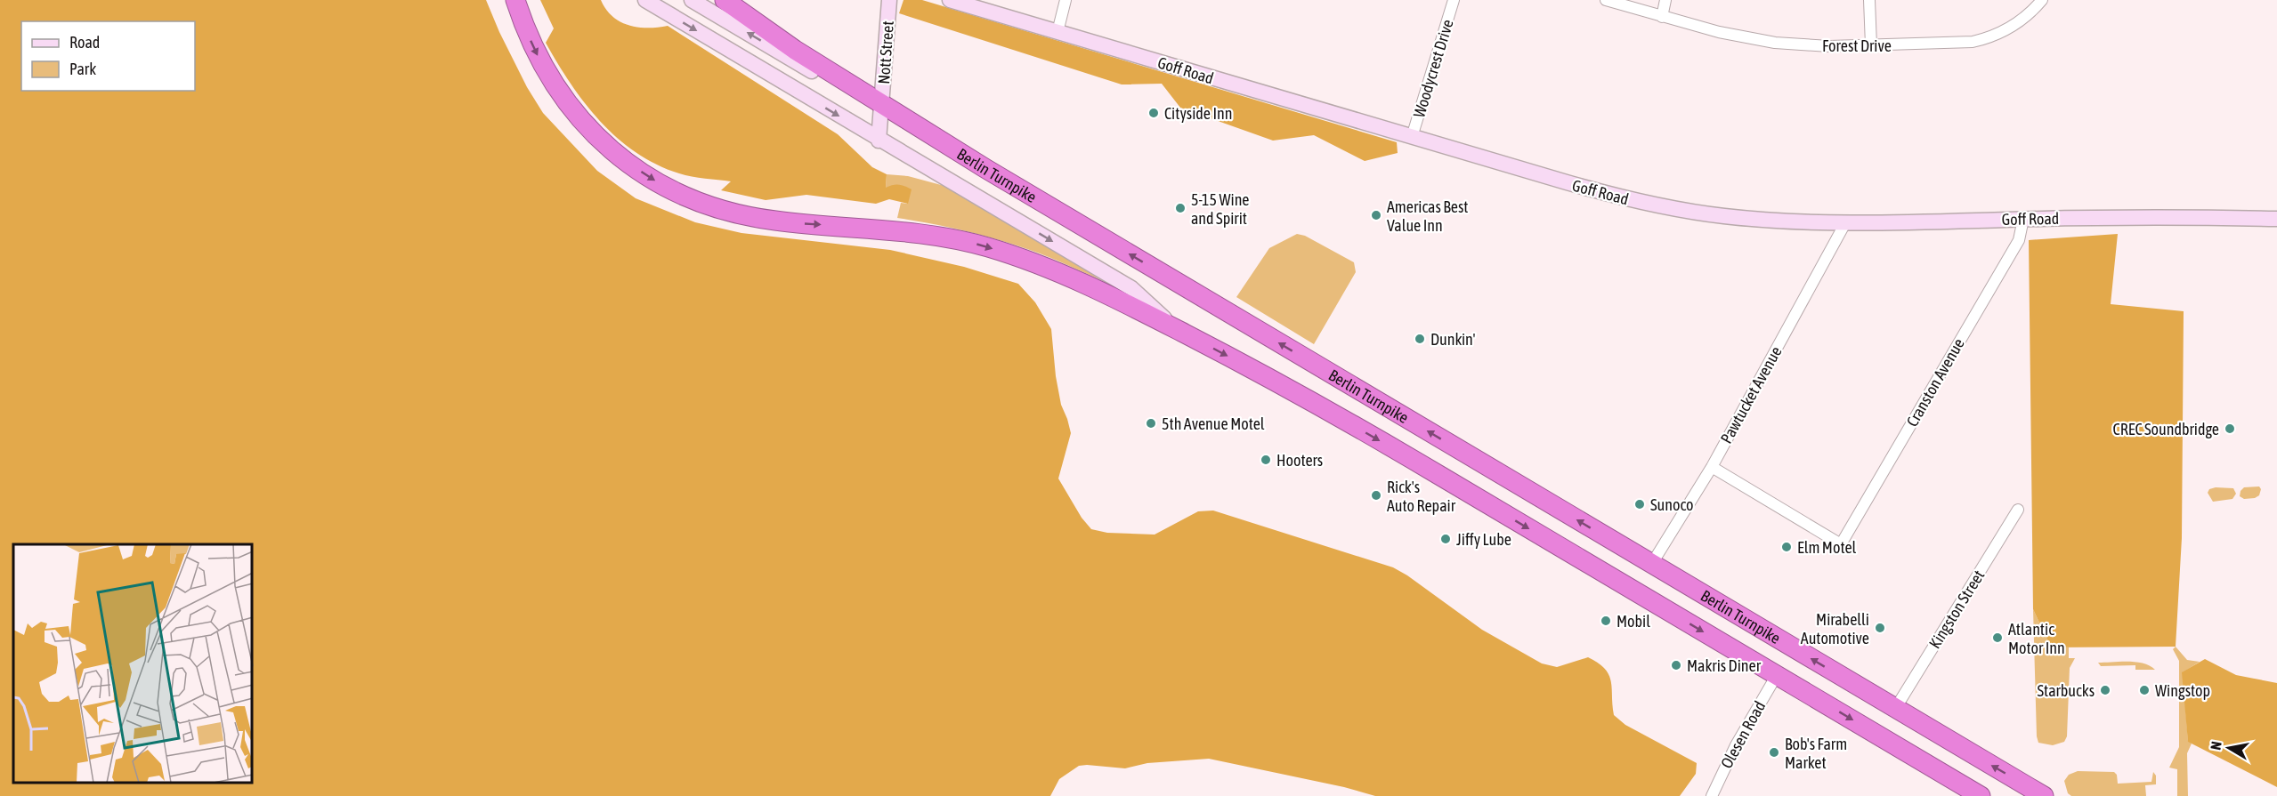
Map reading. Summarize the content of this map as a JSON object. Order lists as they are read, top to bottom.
{
  "streets": {
    "highway": ["Berlin Turnpike"],
    "street": [
      "Forest Drive",
      "Nott Street",
      "Woodycrest Drive",
      "Goff Road",
      "Cranston Avenue",
      "Pawtucket Avenue",
      "Kingston Street",
      "Olesen Road"
    ]
  },
  "crossings": [
    ["Nott Street", "Berlin Turnpike"],
    ["Woodycrest Drive", "Goff Road"],
    ["Goff Road", "Cranston Avenue"],
    ["Goff Road", "Pawtucket Avenue"],
    ["Berlin Turnpike", "Pawtucket Avenue"],
    ["Berlin Turnpike", "Kingston Street"],
    ["Berlin Turnpike", "Olesen Road"],
    ["Cranston Avenue", "Pawtucket Avenue"]
  ],
  "places": [
    "Cityside Inn",
    "5-15 Wine and Spirit",
    "Americas Best Value Inn",
    "Dunkin'",
    "5th Avenue Motel",
    "CREC Soundbridge",
    "Hooters",
    "Rick's Auto Repair",
    "Sunoco",
    "Jiffy Lube",
    "Elm Motel",
    "Mobil",
    "Mirabelli Automotive",
    "Atlantic Motor Inn",
    "Makris Diner",
    "Starbucks",
    "Wingstop",
    "Bob's Farm Market"
  ],
  "legend": ["Road", "Park"],
  "north": "left"
}
